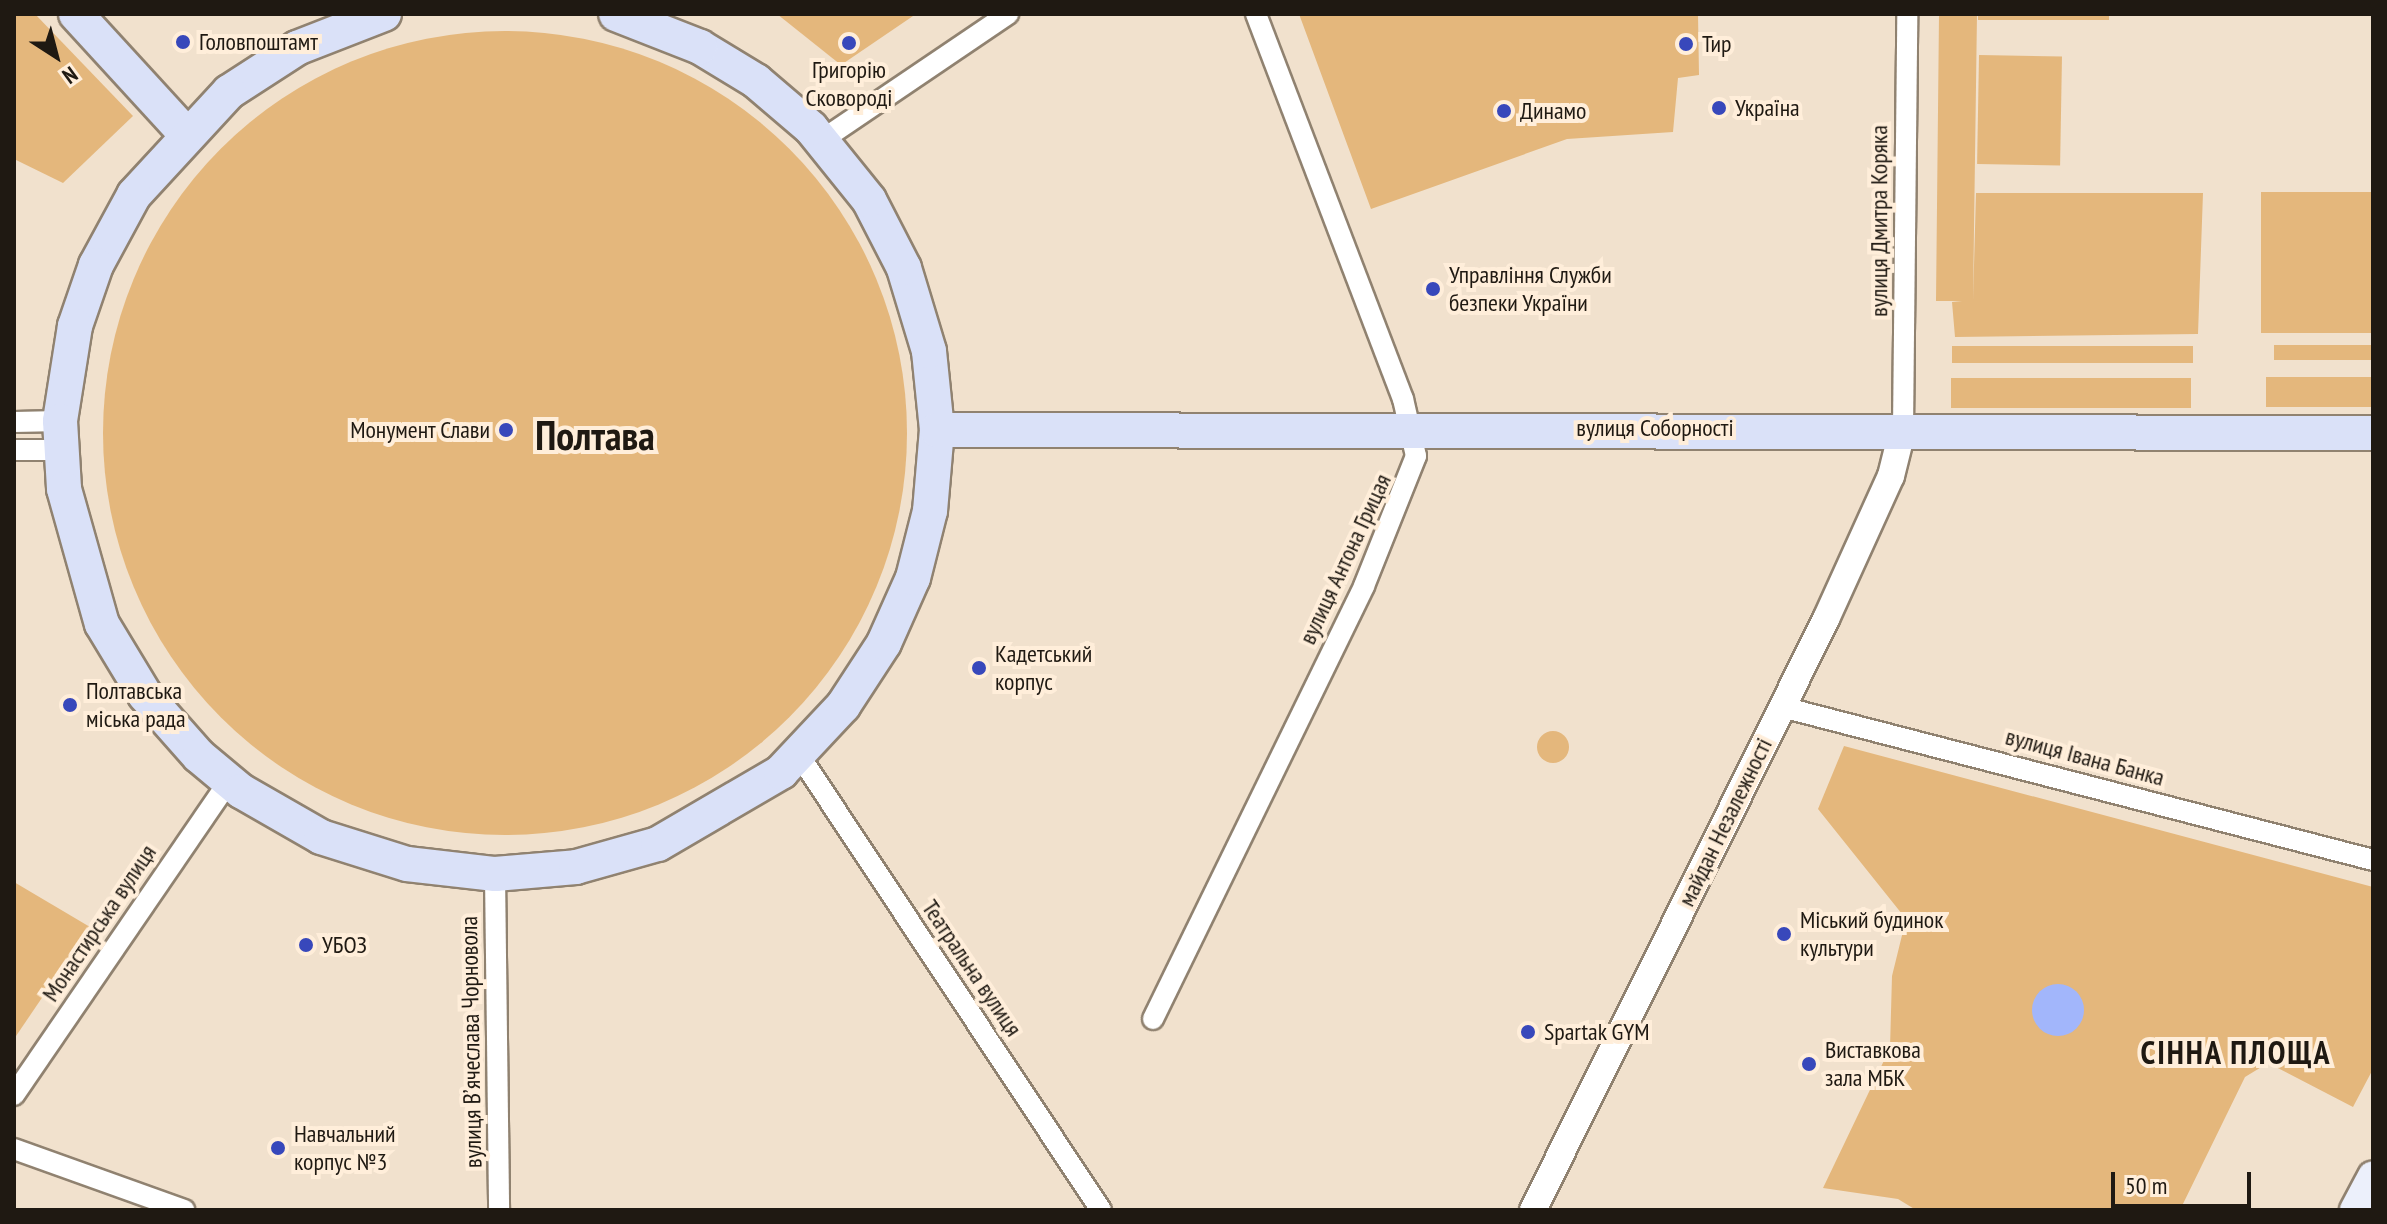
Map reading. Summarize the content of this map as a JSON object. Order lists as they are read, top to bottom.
{
  "streets": {
    "main road": ["вулиця Соборності"],
    "street": [
      "вулиця Дмитра Коряка",
      "вулиця Антона Грицая",
      "вулиця Івана Банка",
      "майдан Незалежності",
      "Монастирська вулиця",
      "Театральна вулиця",
      "вулиця Вʼячеслава Чорновола"
    ]
  },
  "crossings": [
    ["вулиця Дмитра Коряка", "вулиця Соборності"],
    ["вулиця Дмитра Коряка", "майдан Незалежності"],
    ["вулиця Соборності", "вулиця Антона Грицая"],
    ["вулиця Соборності", "майдан Незалежності"],
    ["вулиця Івана Банка", "майдан Незалежності"]
  ],
  "districts": ["Полтава", "СІННА ПЛОЩА"],
  "places": [
    "Головпоштамт",
    "Григорію Сковороді",
    "Тир",
    "Україна",
    "Динамо",
    "Управління Служби безпеки України",
    "Монумент Слави",
    "Кадетський корпус",
    "Полтавська міська рада",
    "Міський будинок культури",
    "УБОЗ",
    "Spartak GYM",
    "Виставкова зала МБК",
    "Навчальний корпус №3"
  ],
  "scale_bar": "50 m",
  "north": "bottom right"
}
